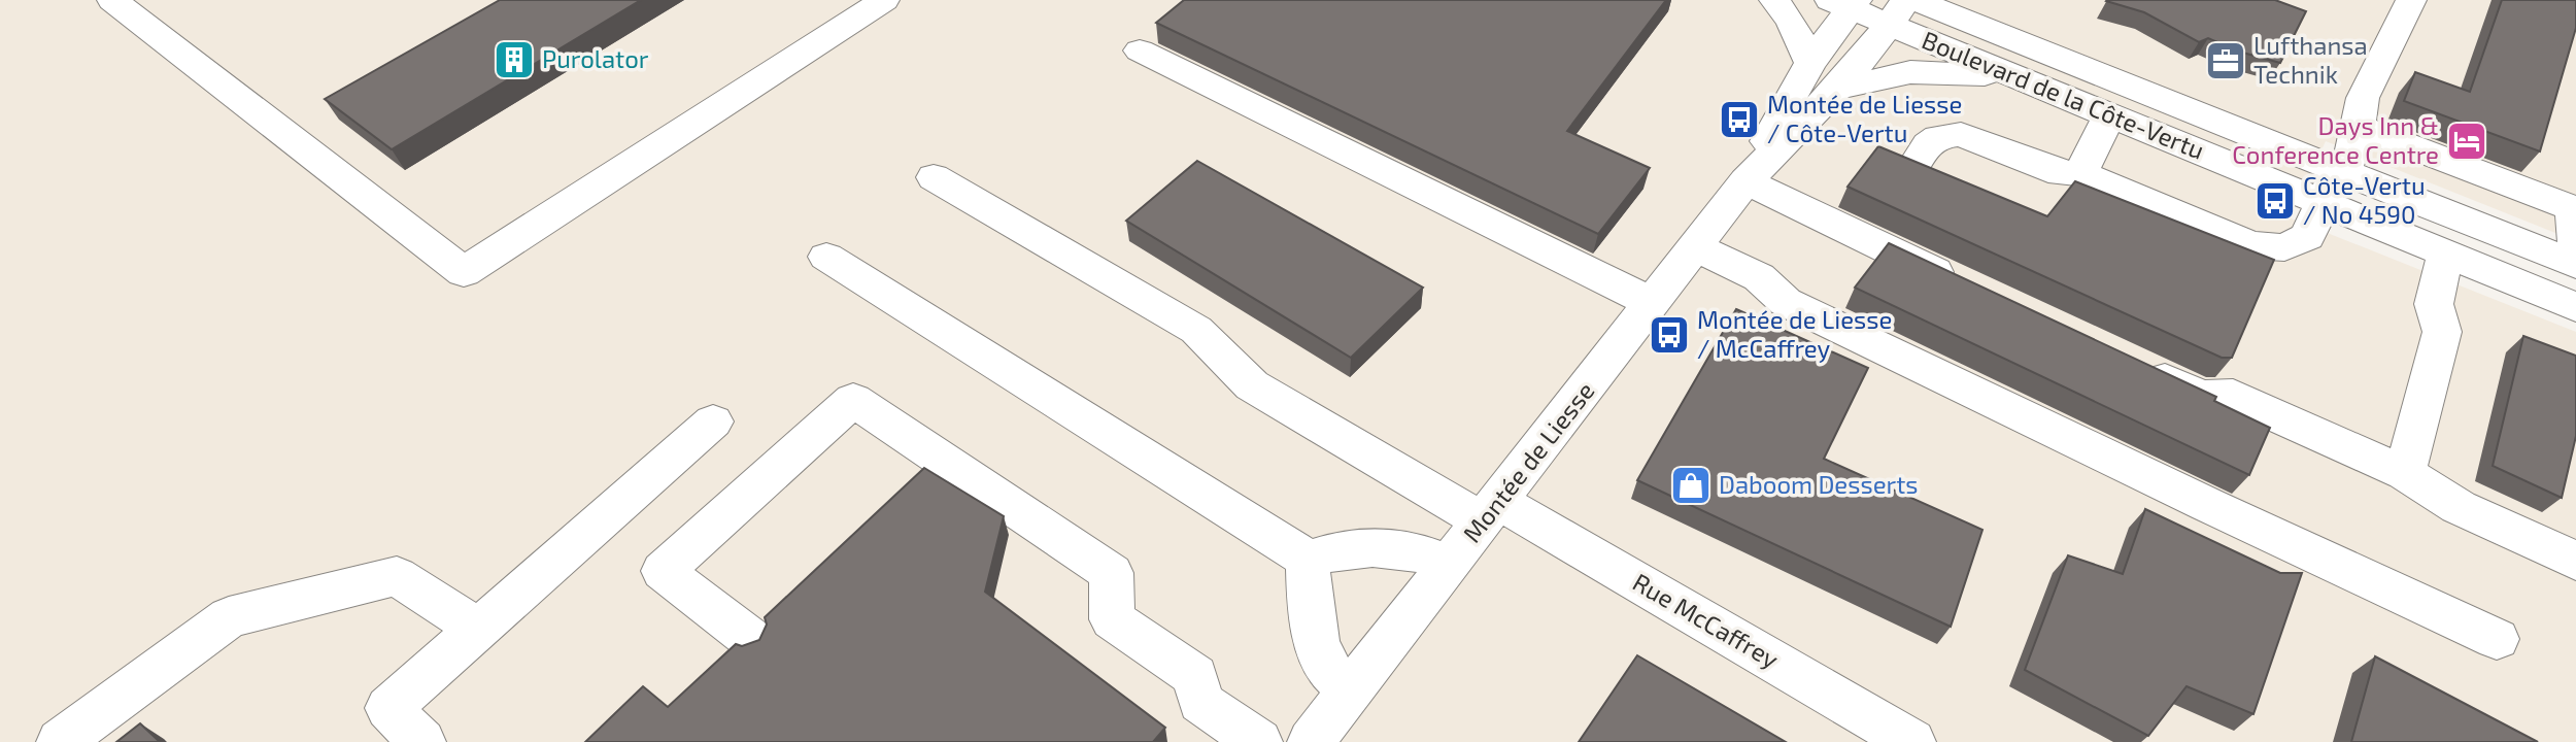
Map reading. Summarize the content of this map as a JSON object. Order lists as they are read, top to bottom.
{
  "streets": {
    "street": ["Boulevard de la Côte-Vertu", "Montée de Liesse", "Rue McCaffrey"]
  },
  "crossings": [
    ["Boulevard de la Côte-Vertu", "Montée de Liesse"],
    ["Montée de Liesse", "Rue McCaffrey"]
  ],
  "places": {
    "building": ["Purolator"],
    "office": ["Lufthansa Technik"],
    "bus stop": ["Montée de Liesse / Côte-Vertu", "Côte-Vertu / No 4590", "Montée de Liesse / McCaffrey"],
    "hotel": ["Days Inn & Conference Centre"],
    "shop": ["Daboom Desserts"]
  }
}
